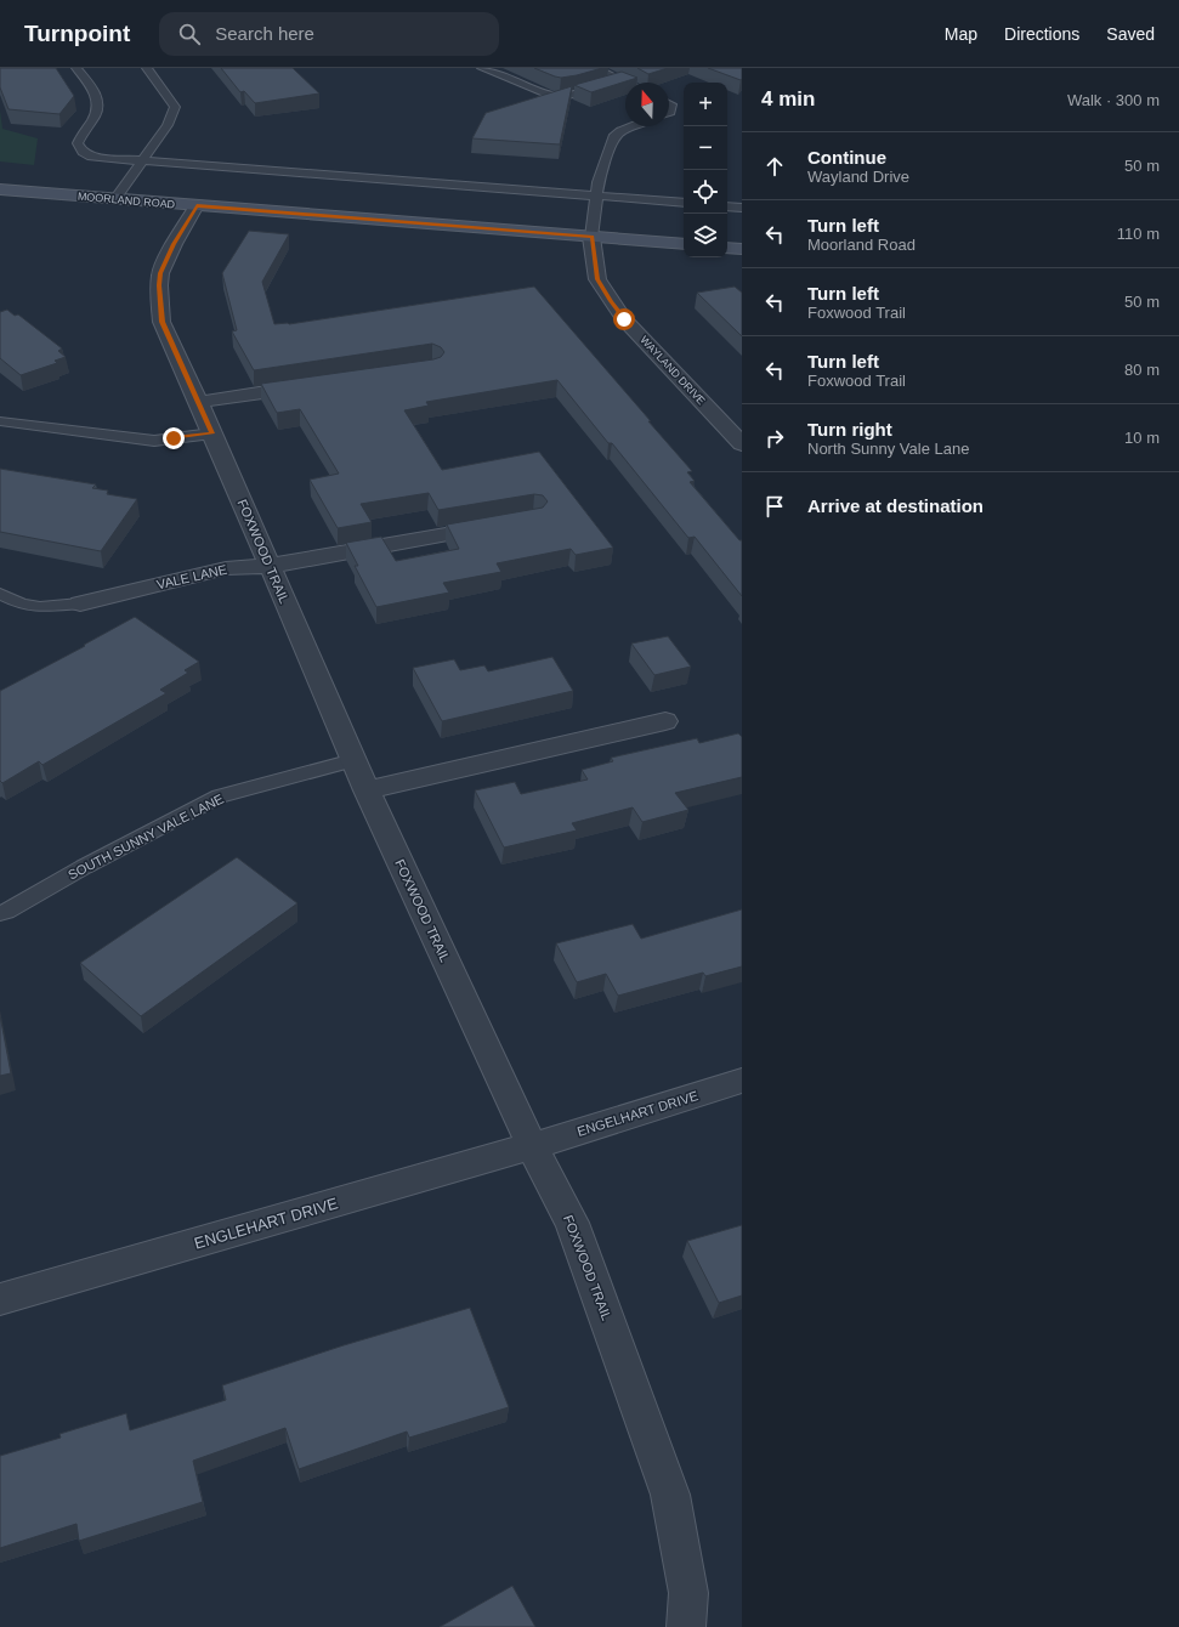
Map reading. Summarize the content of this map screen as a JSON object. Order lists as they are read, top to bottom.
{
  "streets": {
    "street": [
      "MOORLAND ROAD",
      "WAYLAND DRIVE",
      "FOXWOOD TRAIL",
      "VALE LANE",
      "ENGELHART DRIVE",
      "ENGLEHART DRIVE"
    ],
    "lane": ["SOUTH SUNNY VALE LANE"]
  },
  "crossings": [
    ["MOORLAND ROAD", "WAYLAND DRIVE"],
    ["MOORLAND ROAD", "FOXWOOD TRAIL"],
    ["FOXWOOD TRAIL", "VALE LANE"],
    ["FOXWOOD TRAIL", "SOUTH SUNNY VALE LANE"],
    ["FOXWOOD TRAIL", "ENGELHART DRIVE"],
    ["FOXWOOD TRAIL", "ENGLEHART DRIVE"],
    ["ENGELHART DRIVE", "ENGLEHART DRIVE"]
  ],
  "north": "top",
  "page": {
    "header": "Turnpoint",
    "search": "Search here",
    "nav": ["Map", "Directions", "Saved"],
    "heading": ["4 min", "Walk · 300 m"],
    "map_buttons": ["+", "−"],
    "list": [
      ["Continue", "Wayland Drive", "50 m"],
      ["Turn left", "Moorland Road", "110 m"],
      ["Turn left", "Foxwood Trail", "50 m"],
      ["Turn left", "Foxwood Trail", "80 m"],
      ["Turn right", "North Sunny Vale Lane", "10 m"],
      "Arrive at destination"
    ]
  }
}
